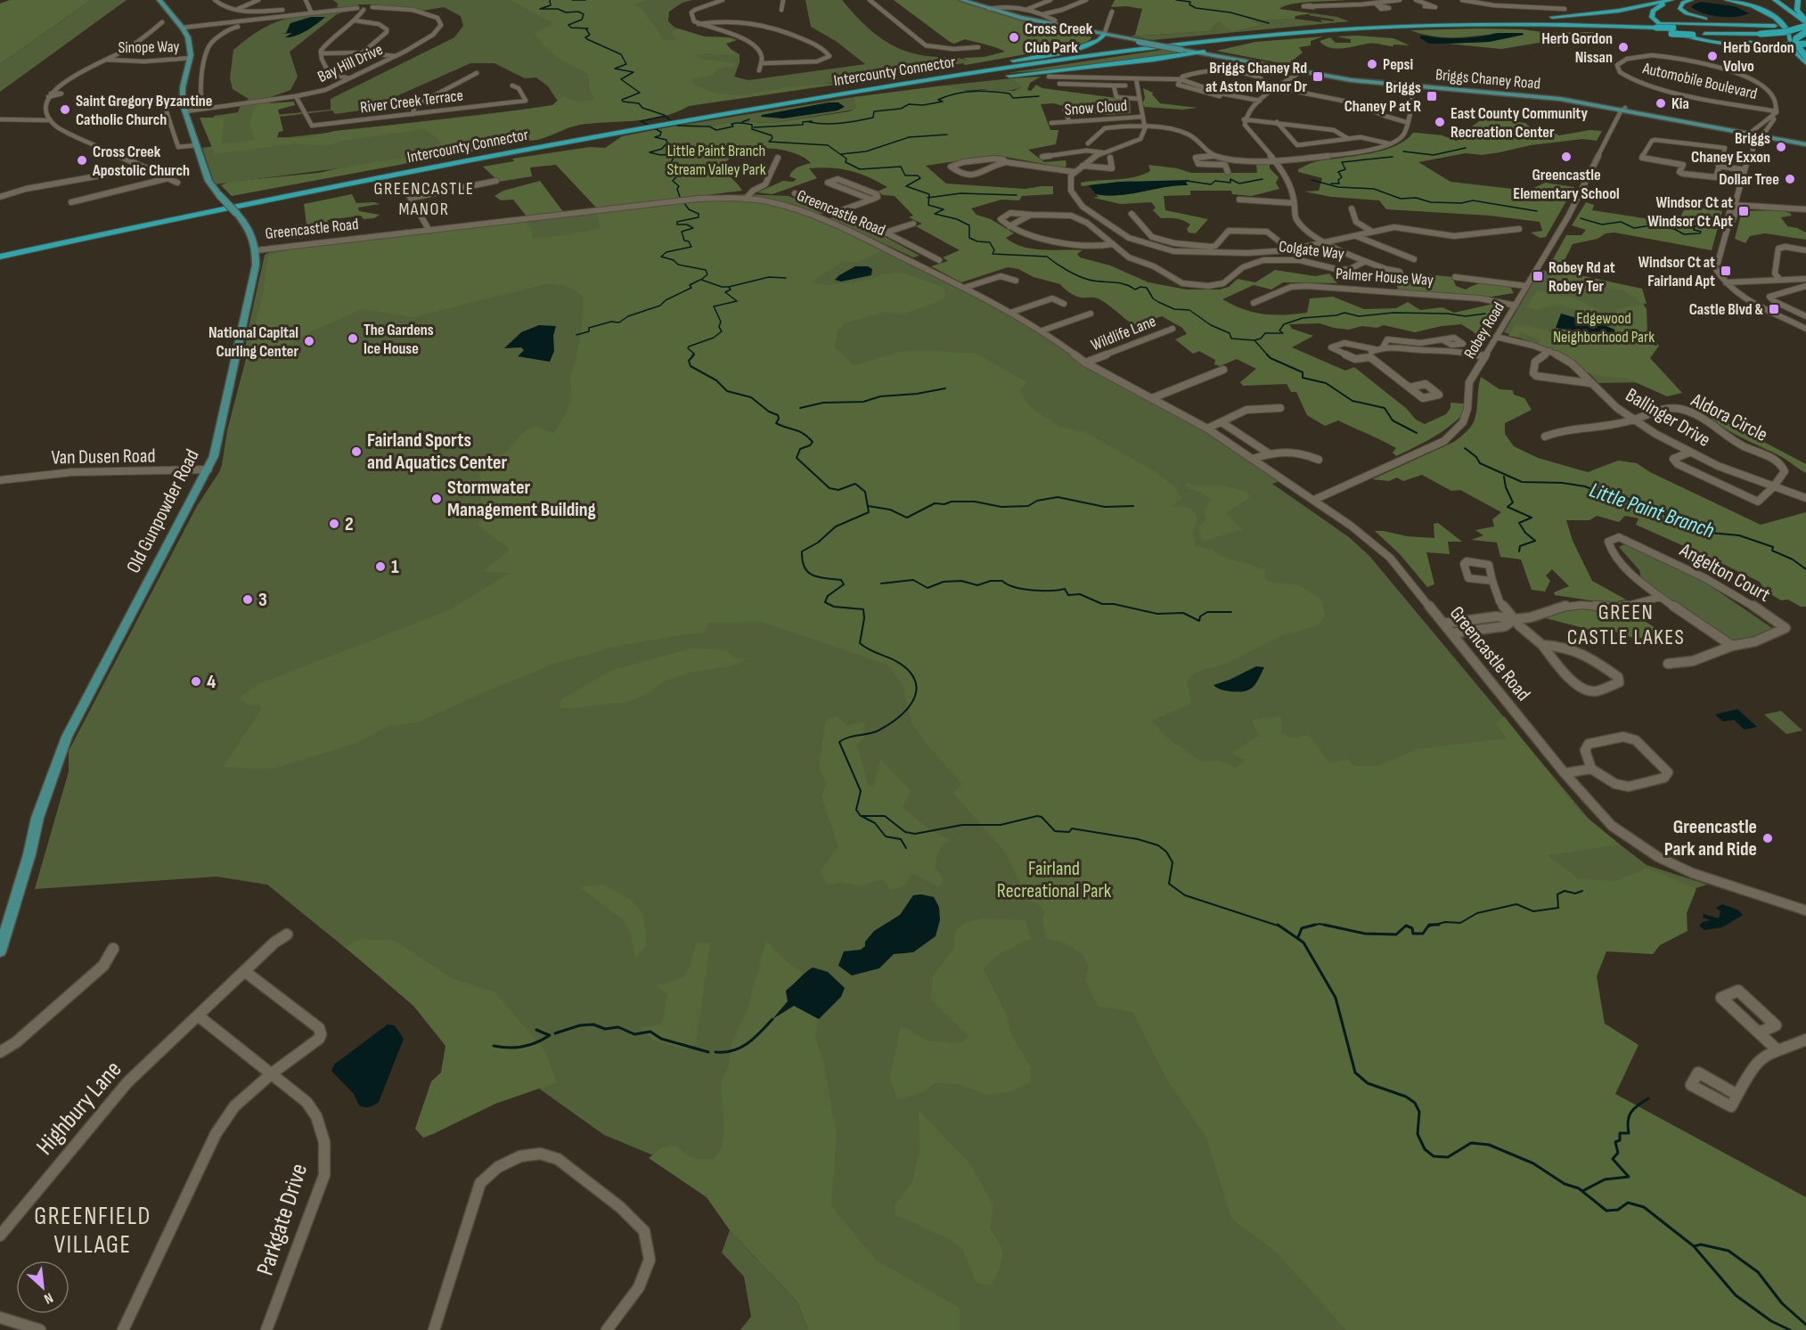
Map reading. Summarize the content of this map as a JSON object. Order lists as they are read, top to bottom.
{
  "streets": {
    "highway": ["Intercounty Connector"],
    "main road": ["Briggs Chaney Road", "Old Gunpowder Road"],
    "street": [
      "Sinope Way",
      "Bay Hill Drive",
      "Automobile Boulevard",
      "River Creek Terrace",
      "Snow Cloud",
      "Greencastle Road",
      "Colgate Way",
      "Palmer House Way",
      "Robey Road",
      "Wildlife Lane",
      "Ballinger Drive",
      "Aldora Circle",
      "Van Dusen Road",
      "Angelton Court",
      "Highbury Lane",
      "Parkgate Drive"
    ]
  },
  "crossings": [
    ["Sinope Way", "Old Gunpowder Road"],
    ["Bay Hill Drive", "River Creek Terrace"],
    ["Bay Hill Drive", "Old Gunpowder Road"],
    ["Briggs Chaney Road", "Automobile Boulevard"],
    ["Briggs Chaney Road", "Robey Road"],
    ["Greencastle Road", "Robey Road"],
    ["Greencastle Road", "Wildlife Lane"],
    ["Greencastle Road", "Old Gunpowder Road"],
    ["Palmer House Way", "Robey Road"],
    ["Robey Road", "Ballinger Drive"],
    ["Ballinger Drive", "Aldora Circle"],
    ["Van Dusen Road", "Old Gunpowder Road"],
    ["Highbury Lane", "Parkgate Drive"]
  ],
  "districts": ["GREENCASTLE MANOR", "GREEN CASTLE LAKES", "GREENFIELD VILLAGE"],
  "water": ["Little Paint Branch"],
  "parks": ["Little Paint Branch Stream Valley Park", "Edgewood Neighborhood Park", "Fairland Recreational Park"],
  "places": {
    "other": [
      "Cross Creek Club Park",
      "Herb Gordon Nissan",
      "Herb Gordon Volvo",
      "Pepsi",
      "Kia",
      "Saint Gregory Byzantine Catholic Church",
      "East County Community Recreation Center",
      "Briggs Chaney Exxon",
      "Greencastle Elementary School",
      "Cross Creek Apostolic Church",
      "Dollar Tree",
      "The Gardens Ice House",
      "National Capital Curling Center",
      "Fairland Sports and Aquatics Center",
      "Stormwater Management Building",
      "2",
      "1",
      "3",
      "4",
      "Greencastle Park and Ride"
    ],
    "transit": [
      "Briggs Chaney Rd at Aston Manor Dr",
      "Briggs Chaney P at R",
      "Windsor Ct at Windsor Ct Apt",
      "Windsor Ct at Fairland Apt",
      "Robey Rd at Robey Ter",
      "Castle Blvd &"
    ]
  },
  "north": "bottom right"
}
